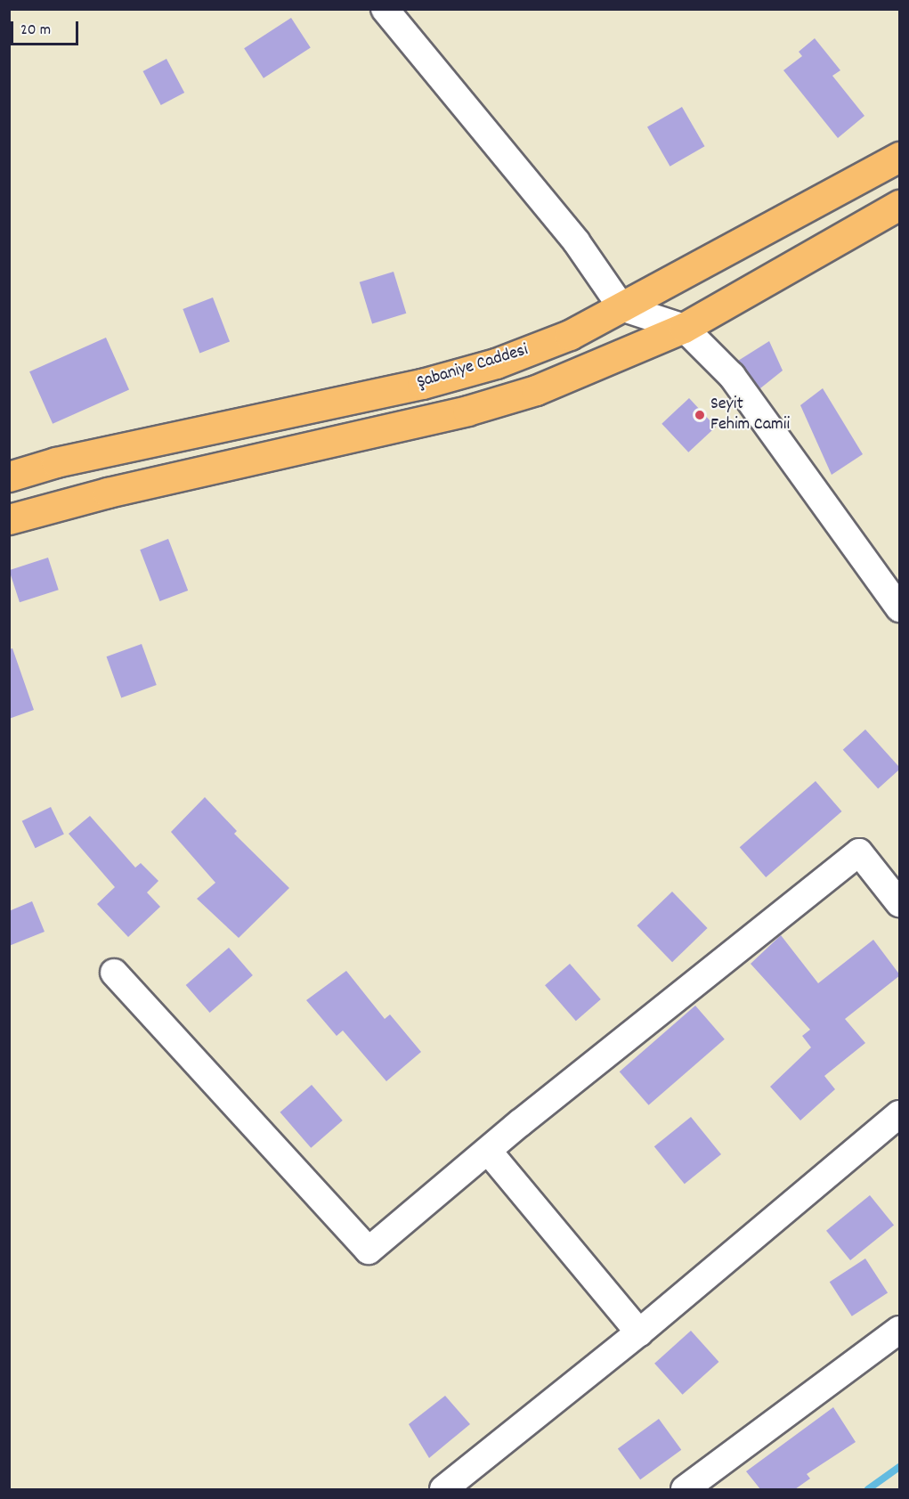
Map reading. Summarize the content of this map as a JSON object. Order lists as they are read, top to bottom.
{
  "streets": {
    "highway": ["Şabaniye Caddesi"]
  },
  "places": ["Seyit Fehim Camii"],
  "scale_bar": "20 m"
}
